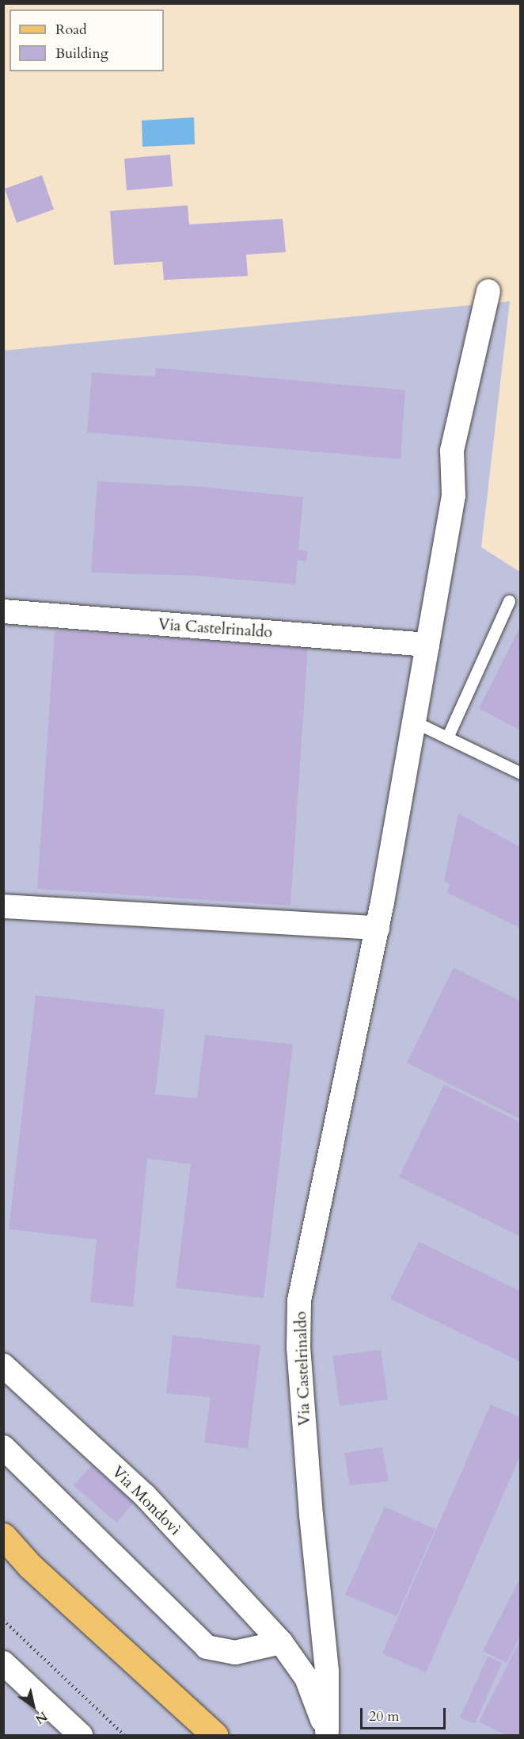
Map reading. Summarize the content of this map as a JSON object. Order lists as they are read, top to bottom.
{
  "streets": {
    "street": ["Via Castelrinaldo", "Via Mondovì"]
  },
  "crossings": [
    ["Via Castelrinaldo", "Via Mondovì"]
  ],
  "legend": ["Road", "Building"],
  "scale_bar": "20 m",
  "north": "bottom right"
}
